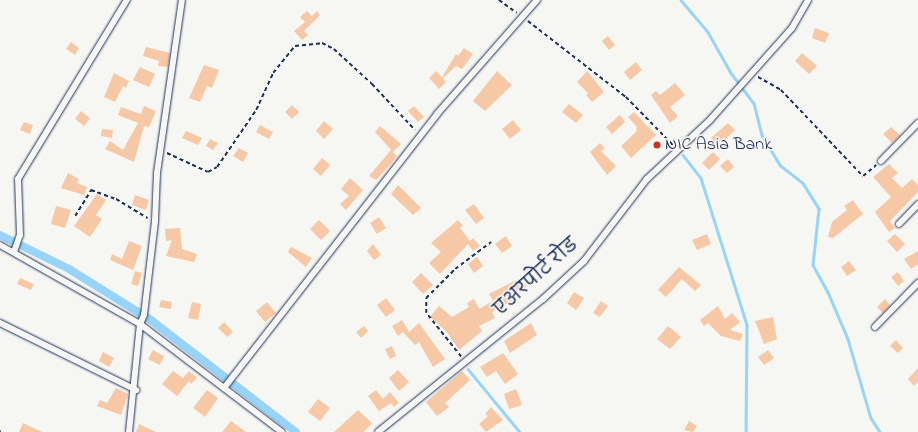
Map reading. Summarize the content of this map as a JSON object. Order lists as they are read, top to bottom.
{
  "streets": {
    "street": ["एअरपोर्ट रोड"]
  },
  "places": ["NIC Asia Bank"]
}
